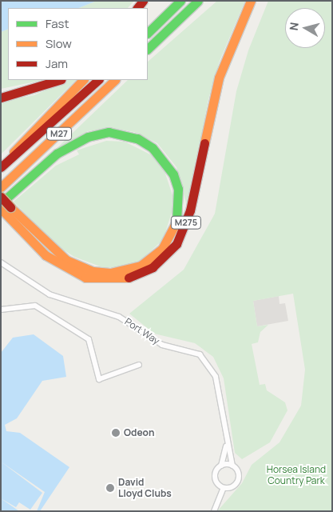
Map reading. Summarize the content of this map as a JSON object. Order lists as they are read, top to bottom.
{
  "streets": {
    "highway": ["M27", "M275"],
    "street": ["Port Way"]
  },
  "parks": ["Horsea Island Country Park"],
  "places": ["Odeon", "David Lloyd Clubs"],
  "legend": ["Fast", "Slow", "Jam"],
  "north": "left"
}
